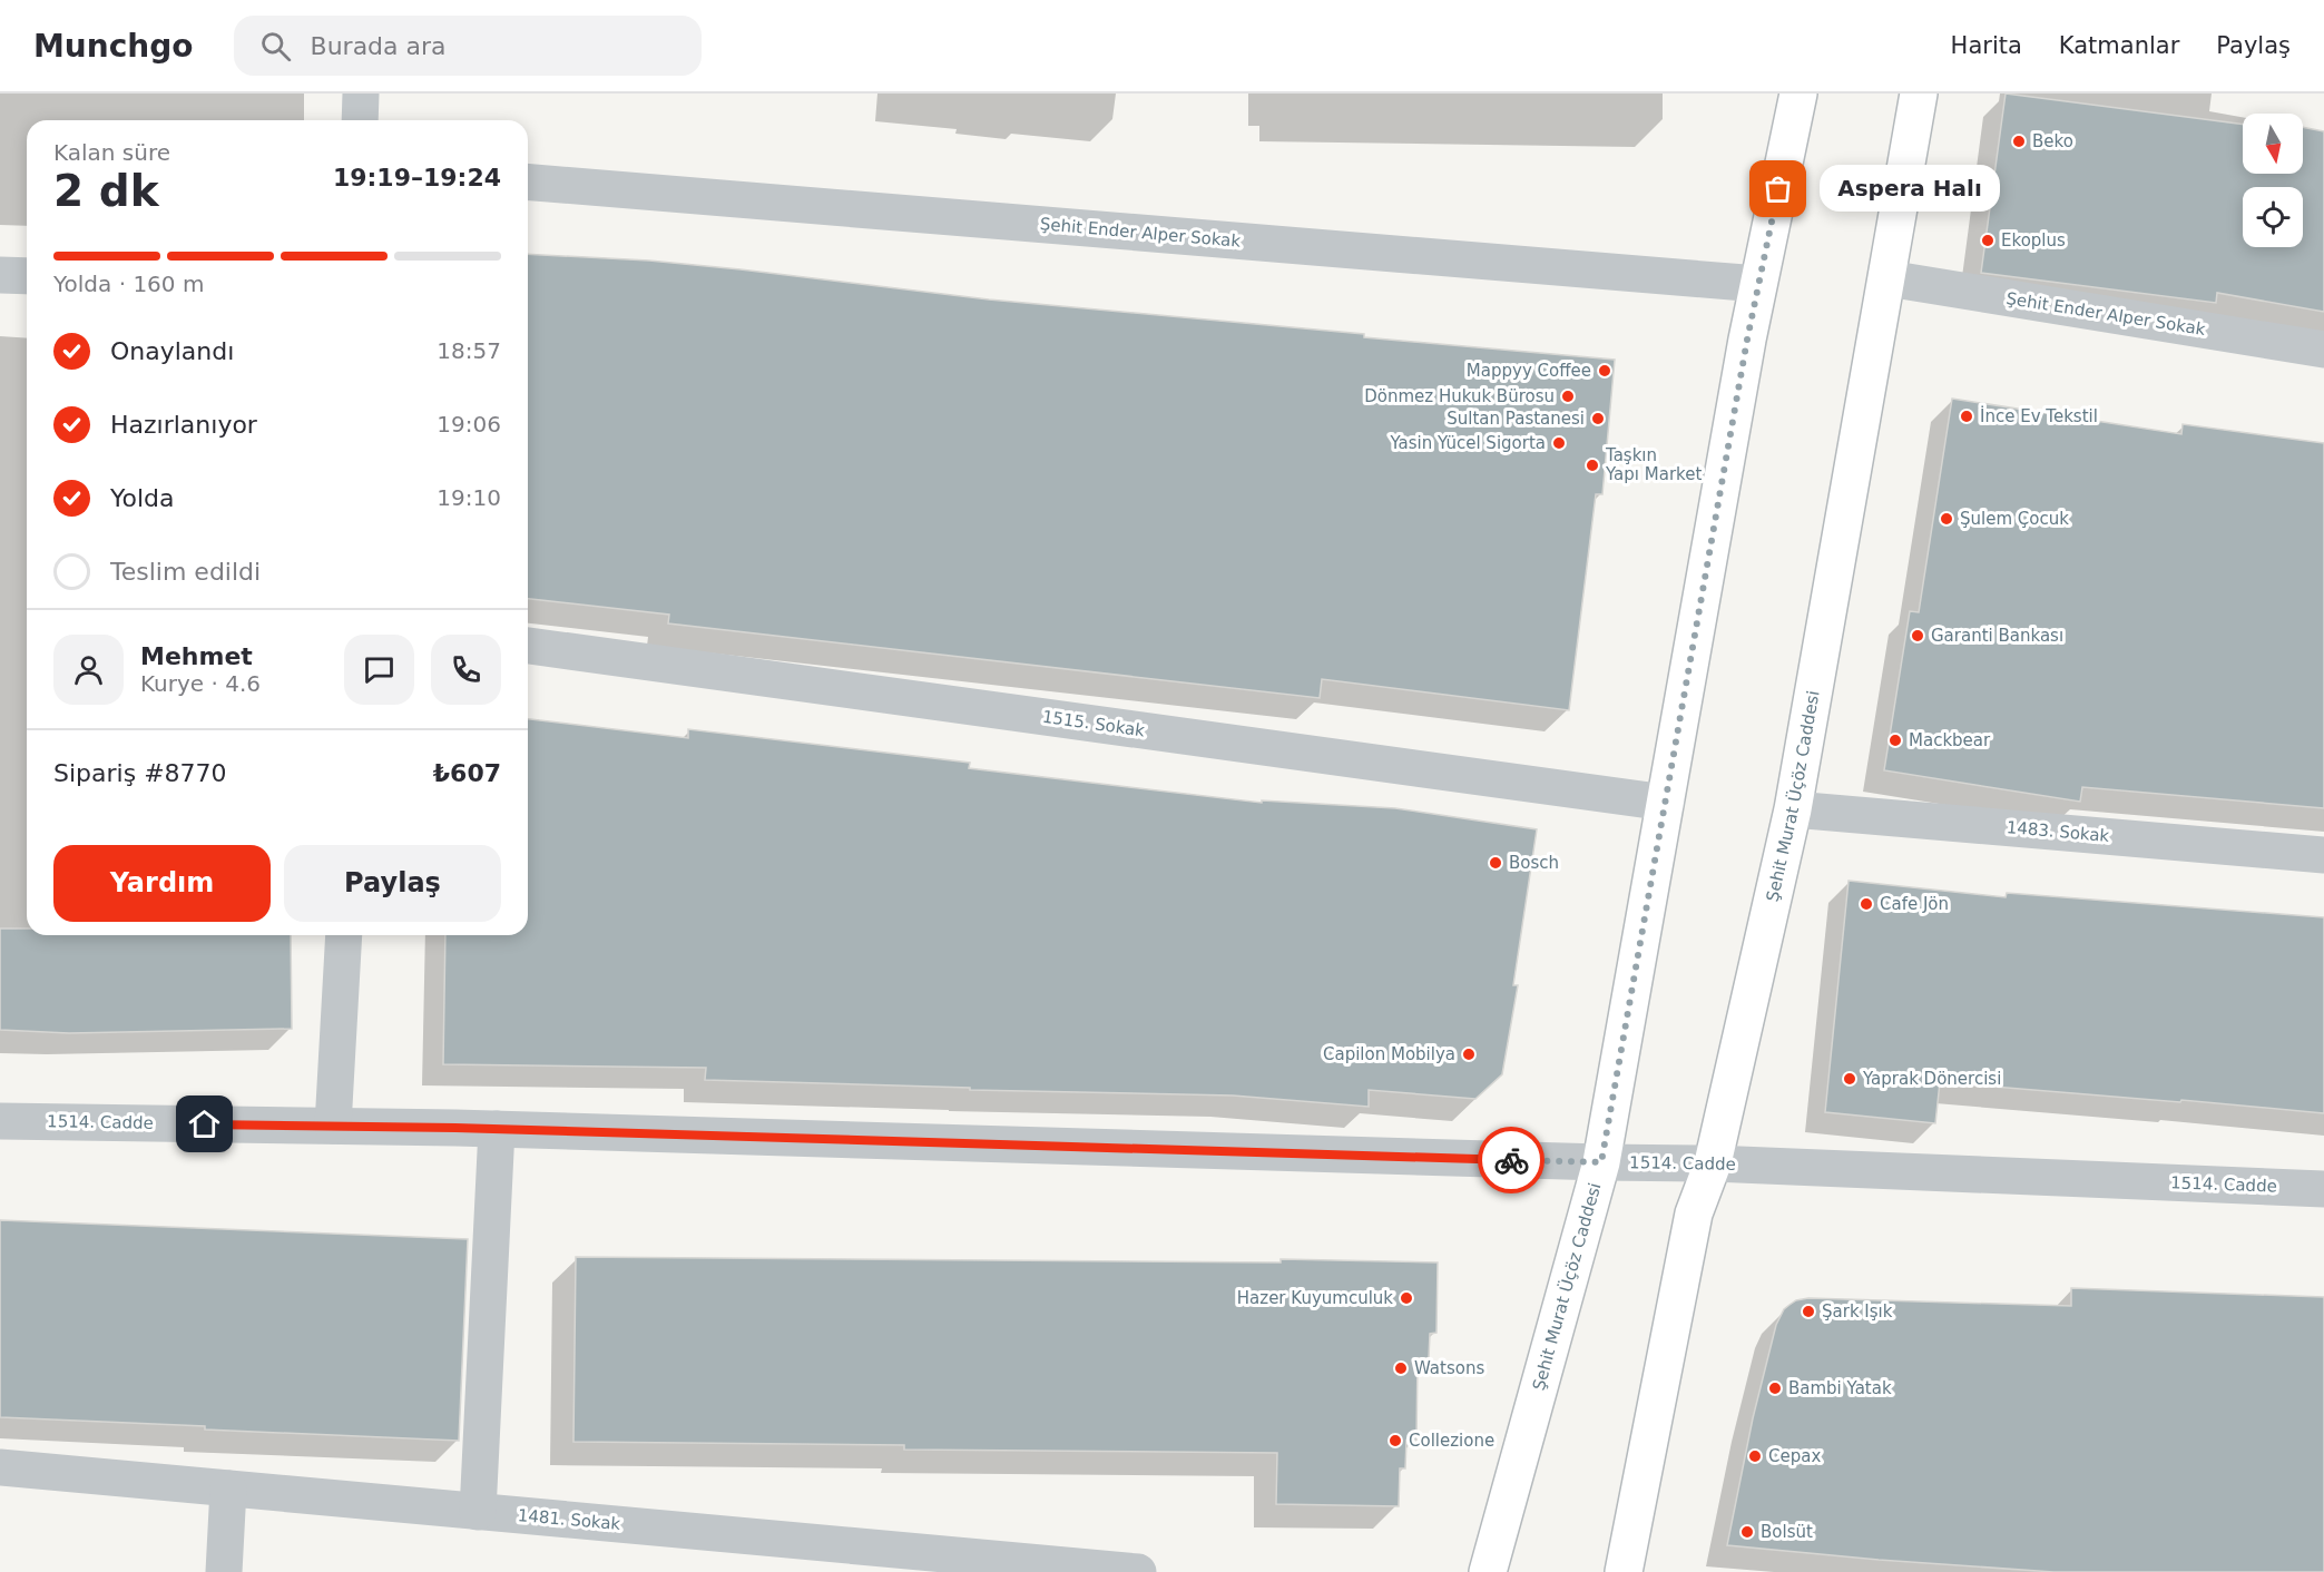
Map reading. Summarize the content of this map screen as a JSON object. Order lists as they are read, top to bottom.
{
  "streets": {
    "main road": ["Şehit Murat Üçöz Caddesi"],
    "street": [
      "Şehit Ender Alper Sokak",
      "1515. Sokak",
      "1483. Sokak",
      "1514. Cadde",
      "1481. Sokak"
    ]
  },
  "crossings": [
    ["Şehit Ender Alper Sokak", "Şehit Murat Üçöz Caddesi"],
    ["1515. Sokak", "Şehit Murat Üçöz Caddesi"],
    ["Şehit Murat Üçöz Caddesi", "1483. Sokak"],
    ["Şehit Murat Üçöz Caddesi", "1514. Cadde"]
  ],
  "places": [
    "Beko",
    "Aspera Halı",
    "Ekoplus",
    "Mappyy Coffee",
    "Dönmez Hukuk Bürosu",
    "İnce Ev Tekstil",
    "Sultan Pastanesi",
    "Yasin Yücel Sigorta",
    "Taşkın Yapı Market",
    "Şulem Çocuk",
    "Garanti Bankası",
    "Mackbear",
    "Bosch",
    "Cafe Jön",
    "Capilon Mobilya",
    "Yaprak Dönercisi",
    "Hazer Kuyumculuk",
    "Şark Işık",
    "Watsons",
    "Bambi Yatak",
    "Collezione",
    "Cepax",
    "Bolsüt"
  ],
  "north": "bottom",
  "page": {
    "header": "Munchgo",
    "search": "Burada ara",
    "nav": ["Harita", "Katmanlar", "Paylaş"],
    "heading": ["2 dk", "Kalan süre", "19:19–19:24"],
    "panel": [
      "Mehmet",
      "Kurye · 4.6",
      "Sipariş #8770",
      "₺607"
    ],
    "bubble": "Aspera Halı",
    "bar": "Yolda · 160 m",
    "list": [
      ["Onaylandı", "18:57"],
      ["Hazırlanıyor", "19:06"],
      ["Yolda", "19:10"],
      "Teslim edildi"
    ],
    "buttons": ["Yardım", "Paylaş"]
  }
}
